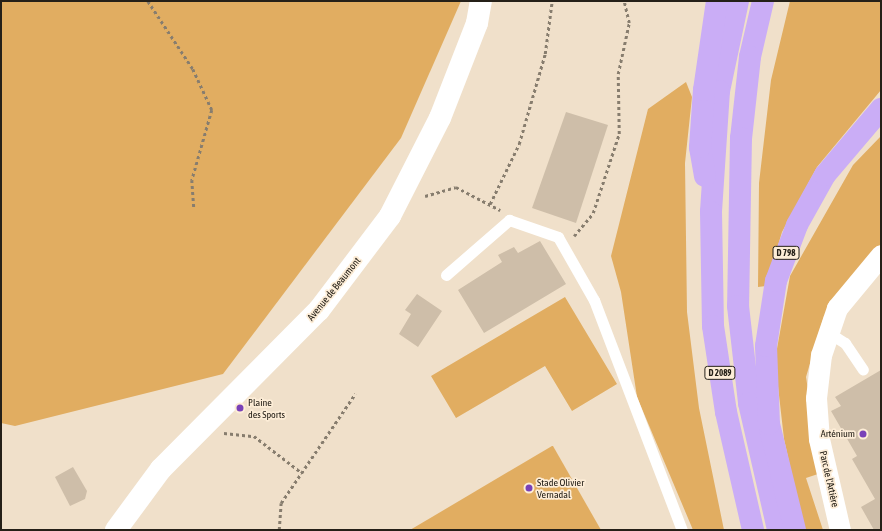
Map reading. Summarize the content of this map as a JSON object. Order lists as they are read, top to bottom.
{
  "streets": {
    "highway": ["D 798", "D 2089"],
    "main road": ["Avenue de Beaumont"],
    "street": ["Parc de l'Artière"]
  },
  "places": ["Plaine des Sports", "Arténium", "Stade Olivier Vernadal"]
}
